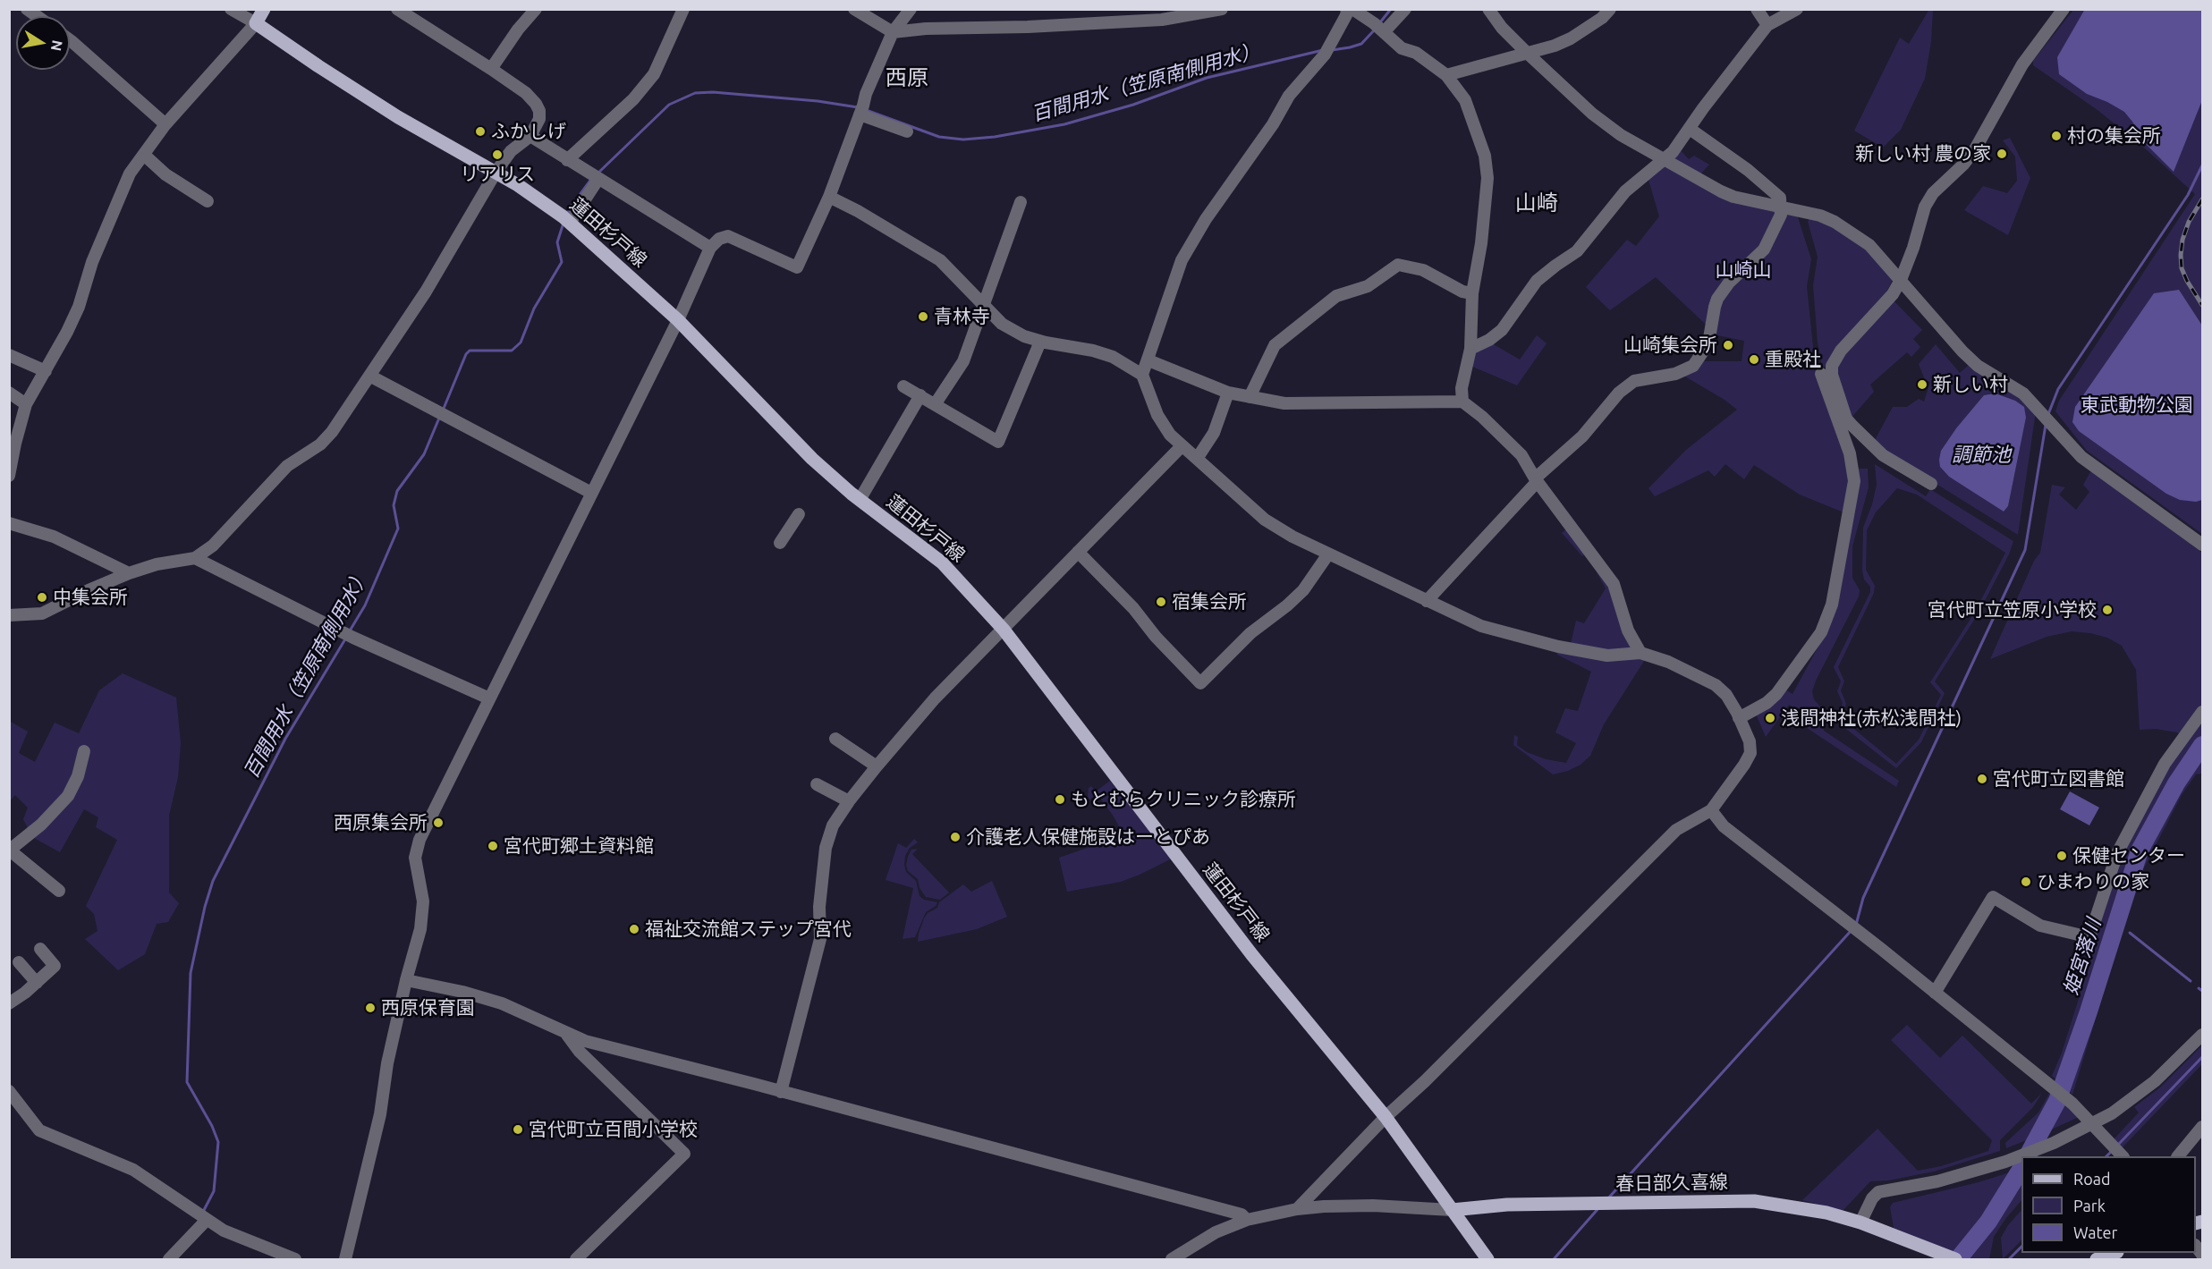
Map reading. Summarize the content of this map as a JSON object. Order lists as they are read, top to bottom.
{
  "streets": {
    "main road": ["蓮田杉戸線", "春日部久喜線"]
  },
  "crossings": [
    ["蓮田杉戸線", "春日部久喜線"]
  ],
  "districts": ["西原", "山崎"],
  "water": ["百間用水（笠原南側用水）", "調節池", "姫宮落川"],
  "parks": ["山崎山", "東武動物公園"],
  "places": [
    "ふかしげ",
    "村の集会所",
    "新しい村 農の家",
    "リアリス",
    "青林寺",
    "山崎集会所",
    "重殿社",
    "新しい村",
    "中集会所",
    "宿集会所",
    "宮代町立笠原小学校",
    "浅間神社(赤松浅間社)",
    "宮代町立図書館",
    "もとむらクリニック診療所",
    "西原集会所",
    "介護老人保健施設はーとぴあ",
    "宮代町郷土資料館",
    "保健センター",
    "ひまわりの家",
    "福祉交流館ステップ宮代",
    "西原保育園",
    "宮代町立百間小学校"
  ],
  "legend": ["Road", "Park", "Water"],
  "north": "right"
}
